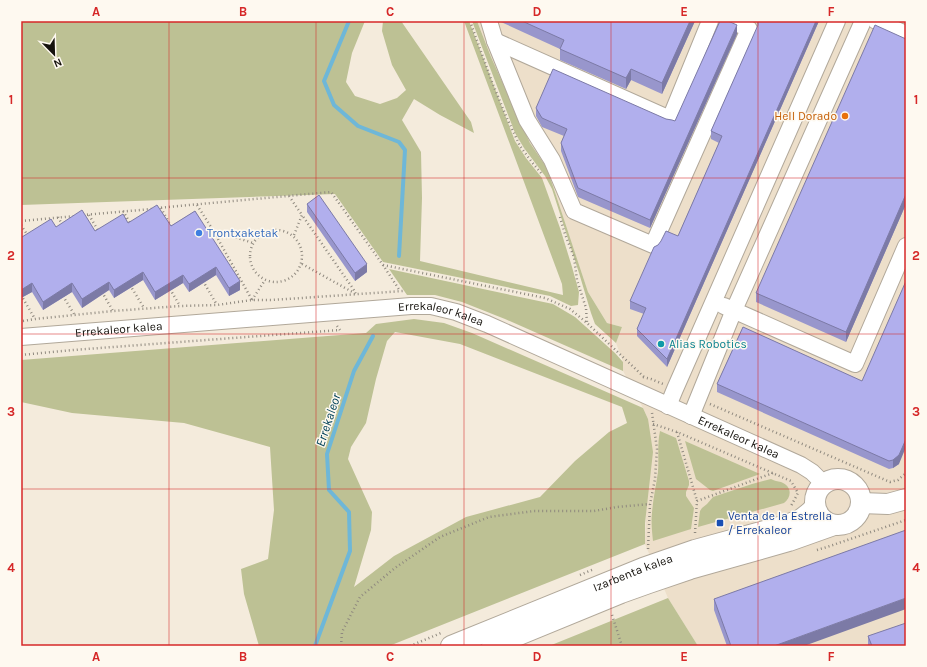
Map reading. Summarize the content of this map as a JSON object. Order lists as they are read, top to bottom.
{
  "streets": {
    "main road": ["Izarbenta kalea"],
    "street": ["Errekaleor kalea"]
  },
  "crossings": [
    ["Errekaleor kalea", "Izarbenta kalea"]
  ],
  "water": ["Errekaleor"],
  "places": {
    "other": ["Hell Dorado", "Trontxaketak", "Alias Robotics"],
    "transit": ["Venta de la Estrella / Errekaleor"]
  },
  "north": "bottom right",
  "grid": {
    "columns": [
      "A",
      "B",
      "C",
      "D",
      "E",
      "F"
    ],
    "rows": [
      "1",
      "2",
      "3",
      "4"
    ]
  }
}
